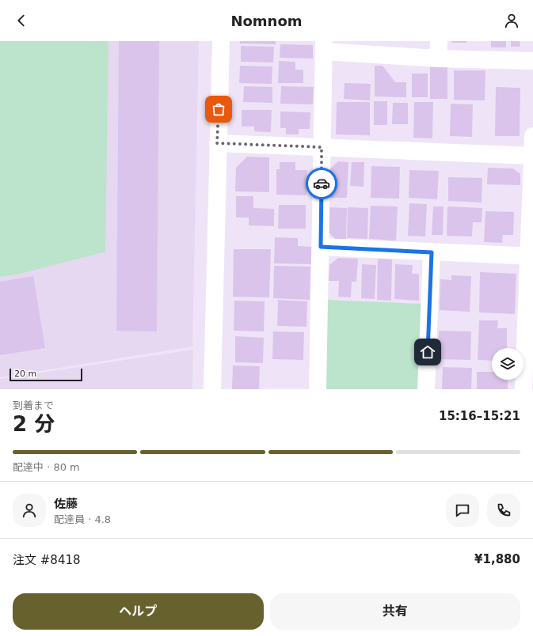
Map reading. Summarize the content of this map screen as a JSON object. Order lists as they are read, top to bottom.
{
  "scale_bar": "20 m",
  "page": {
    "header": "Nomnom",
    "scale": "20 m",
    "heading": ["2 分", "到着まで", "15:16–15:21"],
    "panel": [
      "佐藤",
      "配達員 · 4.8",
      "注文 #8418",
      "¥1,880"
    ],
    "bar": "配達中 · 80 m",
    "buttons": ["ヘルプ", "共有"]
  }
}
